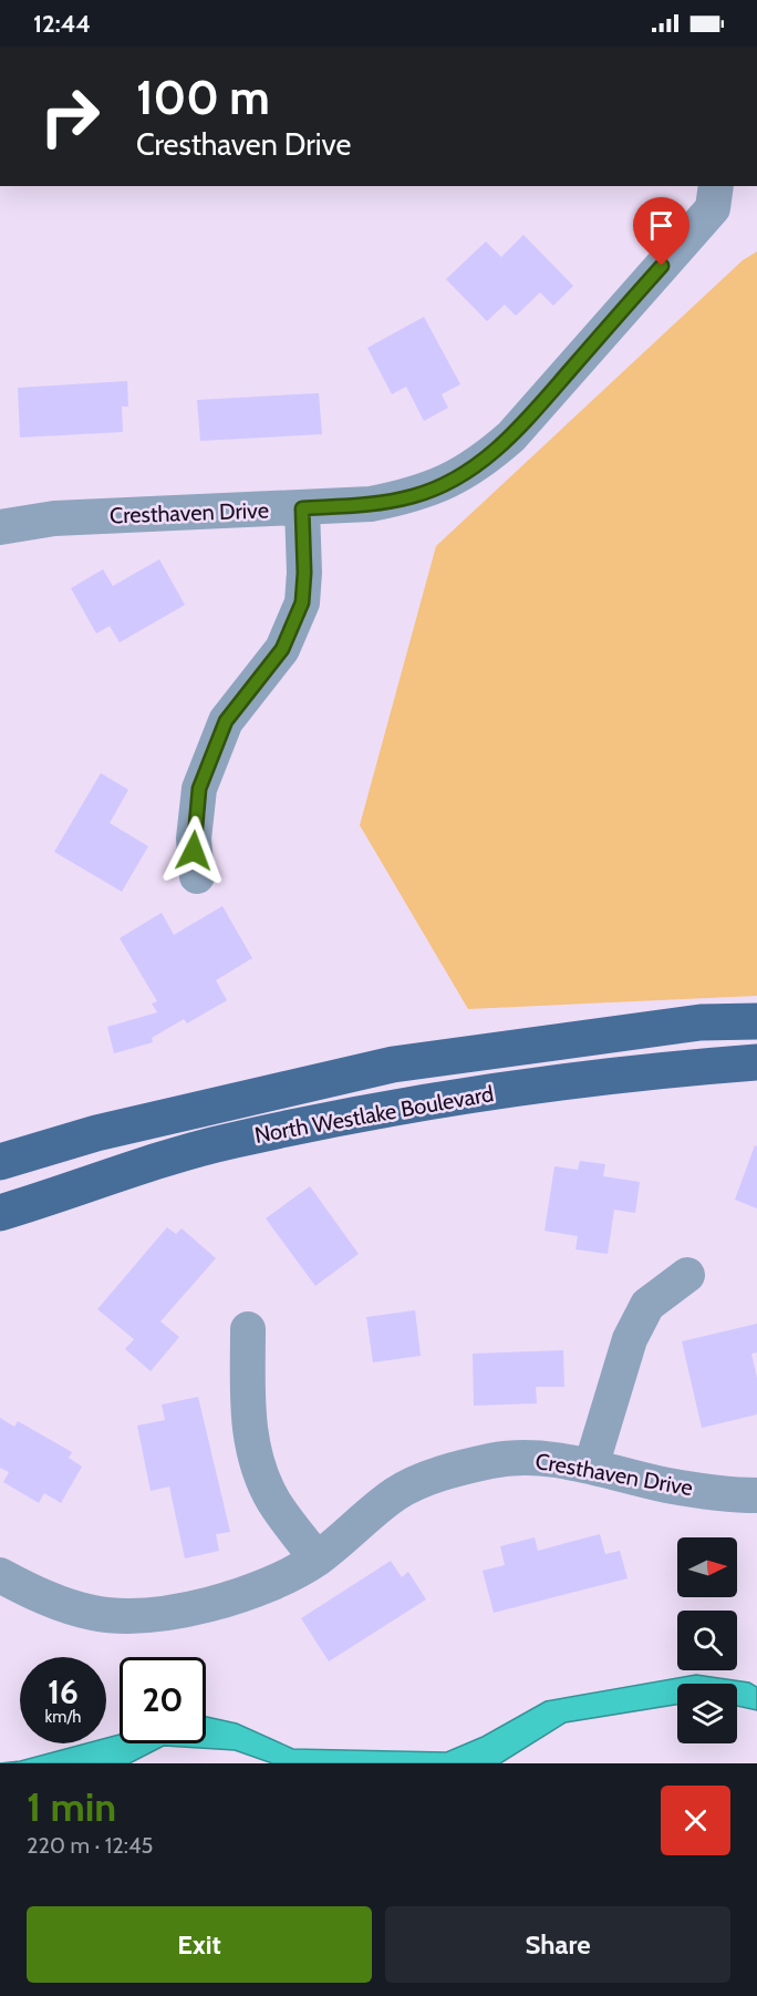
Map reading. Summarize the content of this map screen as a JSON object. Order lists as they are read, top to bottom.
{
  "streets": {
    "main road": ["North Westlake Boulevard"],
    "street": ["Cresthaven Drive"]
  },
  "north": "right",
  "page": {
    "status": "12:44",
    "turn": ["100 m", "Cresthaven Drive"],
    "speed": "16 km/h",
    "limit": "20",
    "heading": ["1 min", "220 m · 12:45"],
    "buttons": ["Exit", "Share"]
  }
}
